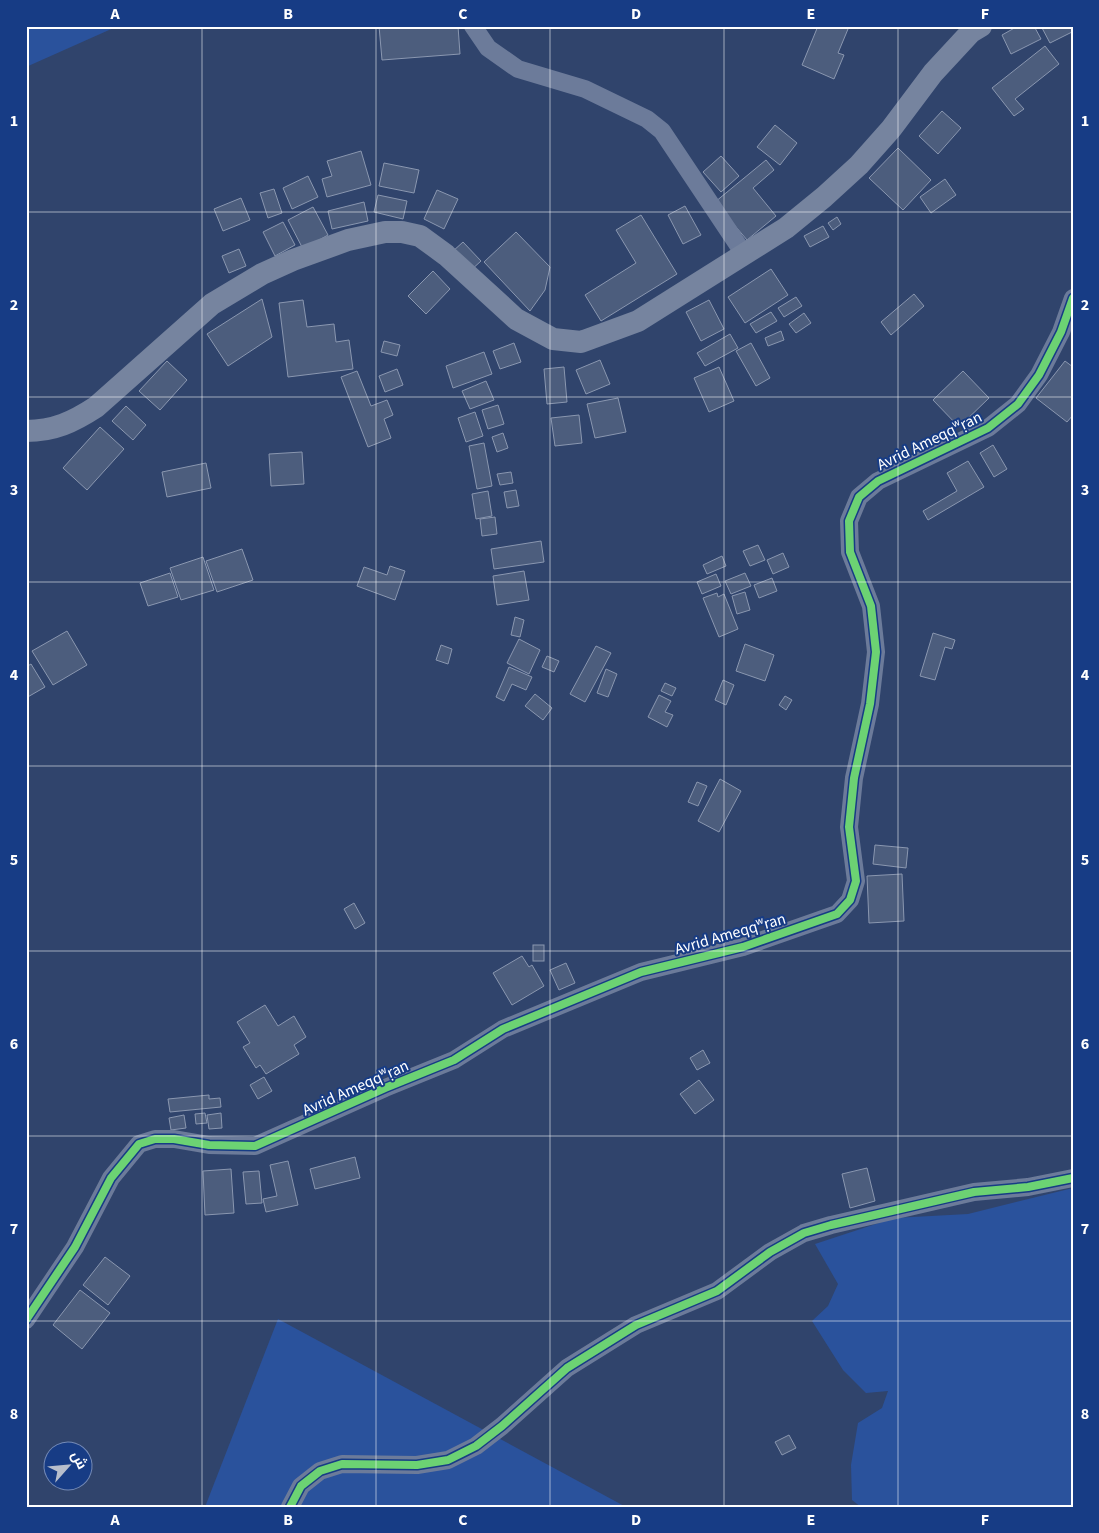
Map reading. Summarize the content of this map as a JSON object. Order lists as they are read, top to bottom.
{
  "streets": {
    "street": ["Avrid Ameqqʷṛan"]
  },
  "north": "top right",
  "grid": {
    "columns": [
      "A",
      "B",
      "C",
      "D",
      "E",
      "F"
    ],
    "rows": [
      "1",
      "2",
      "3",
      "4",
      "5",
      "6",
      "7",
      "8"
    ]
  }
}
